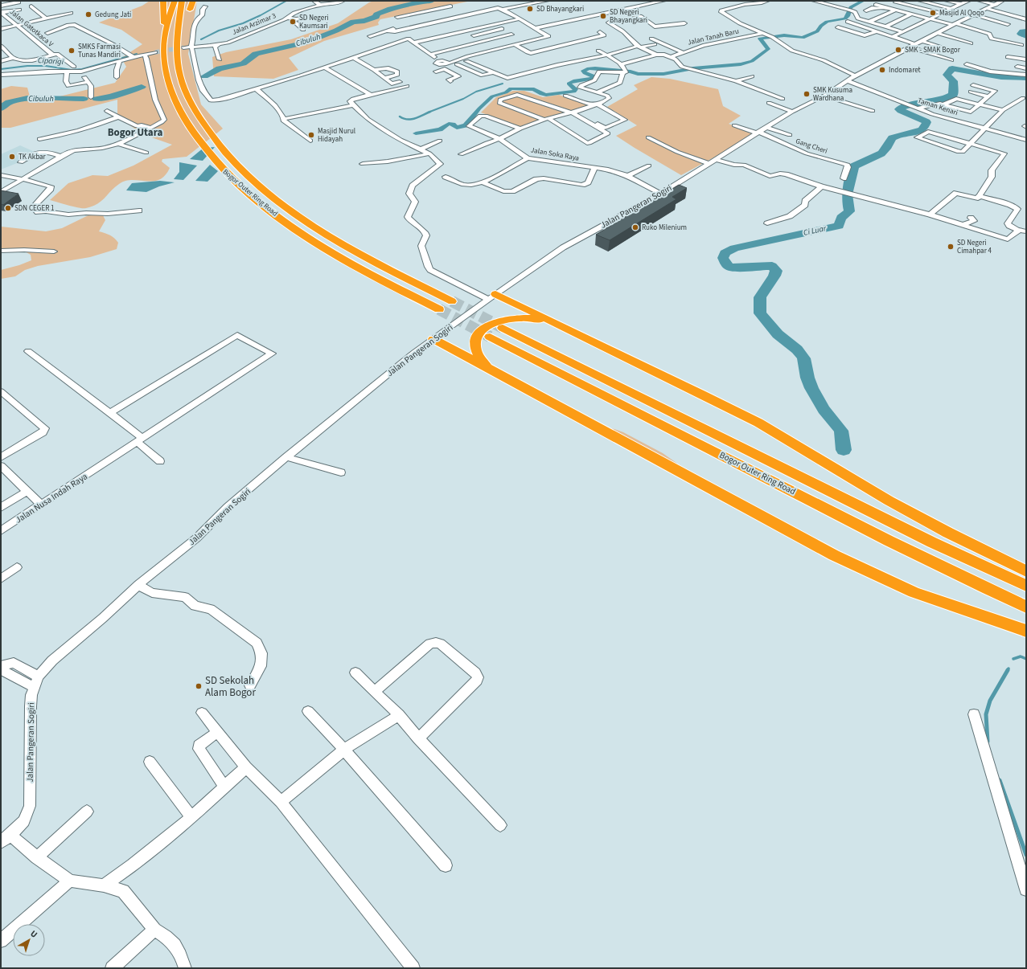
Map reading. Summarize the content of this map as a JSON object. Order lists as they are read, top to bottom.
{
  "streets": {
    "highway": ["Bogor Outer Ring Road"],
    "street": [
      "Jalan Arzimar 3",
      "Jalan Gatotkaca V",
      "Jalan Tanah Baru",
      "Taman Kenari",
      "Gang Cheri",
      "Jalan Soka Raya",
      "Jalan Pangeran Sogiri",
      "Jalan Nusa Indah Raya"
    ]
  },
  "crossings": [
    ["Taman Kenari", "Jalan Pangeran Sogiri"],
    ["Gang Cheri", "Jalan Pangeran Sogiri"],
    ["Jalan Soka Raya", "Jalan Pangeran Sogiri"]
  ],
  "districts": ["Bogor Utara"],
  "water": ["Cibuluh", "Ciparigi", "Ci Luar"],
  "places": [
    "SD Bhayangkari",
    "Masjid Al Qoqo",
    "Gedung Jati",
    "SD Negeri Bhayangkari",
    "SD Negeri Kaumsari",
    "SMK - SMAK Bogor",
    "SMKS Farmasi Tunas Mandiri",
    "Indomaret",
    "SMK Kusuma Wardhana",
    "Masjid Nurul Hidayah",
    "TK Akbar",
    "SDN CEGER 1",
    "Ruko Milenium",
    "SD Negeri Cimahpar 4",
    "SD Sekolah Alam Bogor"
  ],
  "north": "top right"
}
